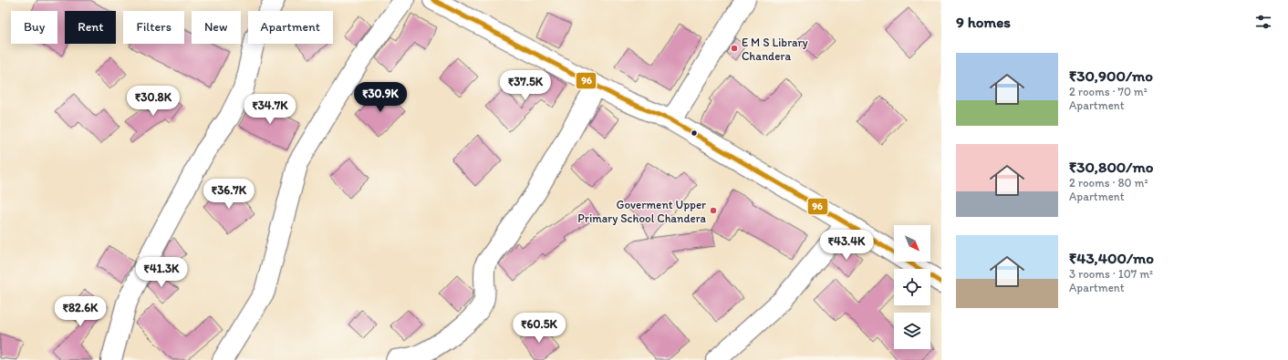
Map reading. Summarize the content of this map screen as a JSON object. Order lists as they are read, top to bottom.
{
  "places": ["E M S Library Chandera", "Goverment Upper Primary School Chandera"],
  "lines": ["transit line 96"],
  "north": "bottom right",
  "page": {
    "heading": "9 homes",
    "chip": [
      "Buy",
      "Rent",
      "Filters",
      "New",
      "Apartment"
    ],
    "list": [
      {
        "name": "₹30,900/mo",
        "note": "2 rooms · 70 m² · Apartment"
      },
      {
        "name": "₹30,800/mo",
        "note": "2 rooms · 80 m² · Apartment"
      },
      {
        "name": "₹43,400/mo",
        "note": "3 rooms · 107 m² · Apartment"
      }
    ],
    "price": [
      "₹37.5K",
      "₹30.9K",
      "₹30.8K",
      "₹34.7K",
      "₹36.7K",
      "₹43.4K",
      "₹41.3K",
      "₹82.6K",
      "₹60.5K"
    ]
  }
}
